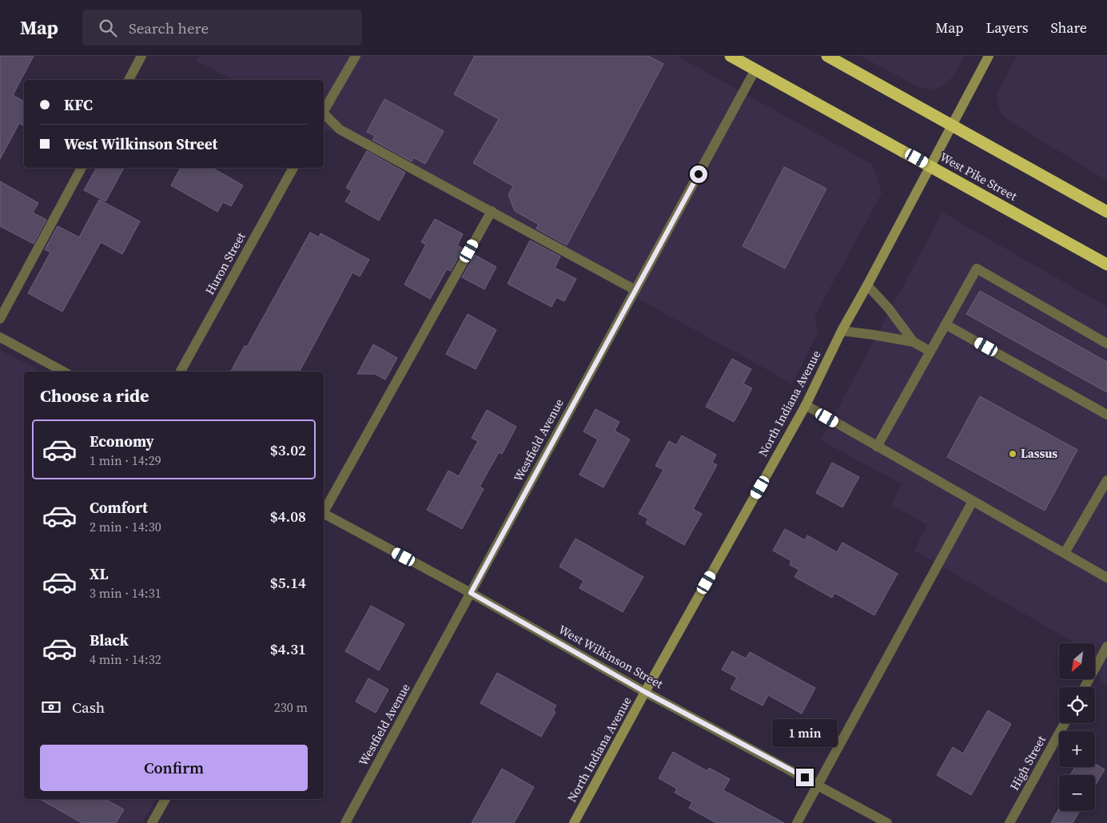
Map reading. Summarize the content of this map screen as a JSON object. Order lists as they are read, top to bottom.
{
  "streets": {
    "highway": ["West Pike Street"],
    "street": [
      "Huron Street",
      "North Indiana Avenue",
      "Westfield Avenue",
      "West Wilkinson Street",
      "High Street"
    ]
  },
  "crossings": [
    ["West Pike Street", "North Indiana Avenue"],
    ["West Pike Street", "Westfield Avenue"],
    ["North Indiana Avenue", "West Wilkinson Street"],
    ["Westfield Avenue", "West Wilkinson Street"]
  ],
  "places": ["Lassus"],
  "north": "bottom left",
  "page": {
    "header": "Map",
    "search": "Search here",
    "nav": ["Map", "Layers", "Share"],
    "banner": ["KFC", "West Wilkinson Street"],
    "heading": "Choose a ride",
    "list": [
      {
        "name": "Economy",
        "note": "1 min · 14:29",
        "value": "$3.02"
      },
      {
        "name": "Comfort",
        "note": "2 min · 14:30",
        "value": "$4.08"
      },
      {
        "name": "XL",
        "note": "3 min · 14:31",
        "value": "$5.14"
      },
      {
        "name": "Black",
        "note": "4 min · 14:32",
        "value": "$4.31"
      }
    ],
    "map_buttons": ["+", "−"],
    "pay": ["Cash", "230 m"],
    "bubble": "1 min",
    "buttons": "Confirm"
  }
}
